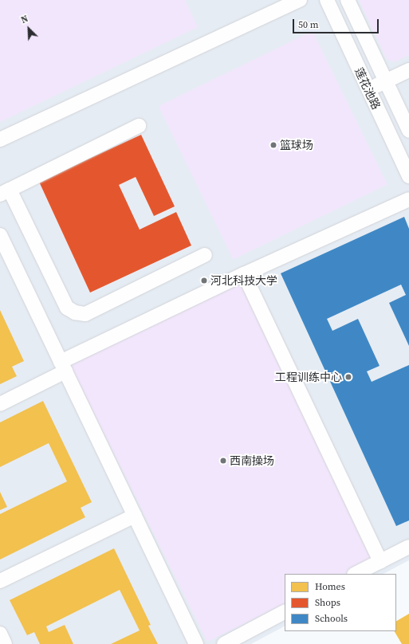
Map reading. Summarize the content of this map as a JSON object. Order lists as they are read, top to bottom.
{
  "streets": {
    "lane": ["莲花池路"]
  },
  "places": [
    "篮球场",
    "河北科技大学",
    "工程训练中心",
    "西南操场"
  ],
  "legend": ["Homes", "Shops", "Schools"],
  "scale_bar": "50 m",
  "north": "top left"
}
